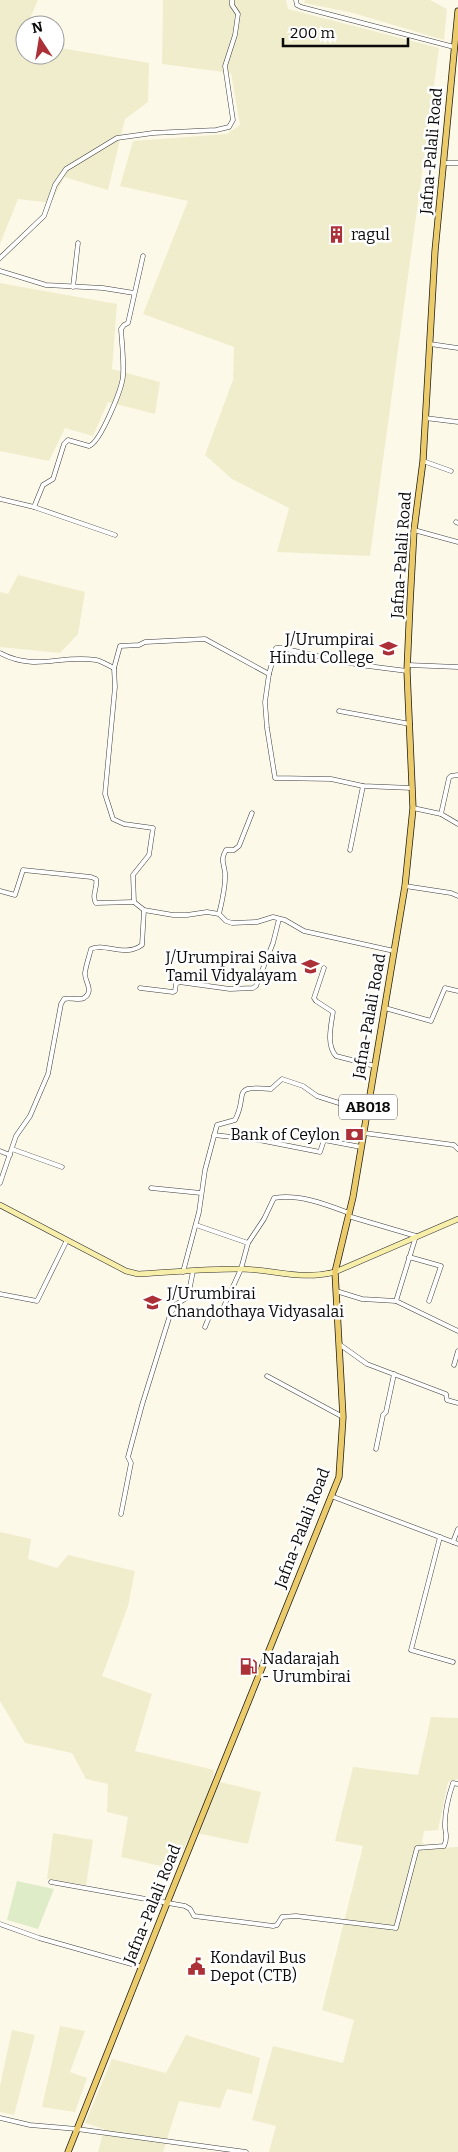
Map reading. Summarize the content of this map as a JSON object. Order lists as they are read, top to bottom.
{
  "streets": {
    "main road": ["Jafna-Palali Road", "AB018"]
  },
  "places": {
    "building": ["ragul"],
    "school or university": ["J/Urumpirai Hindu College", "J/Urumpirai Saiva Tamil Vidyalayam", "J/Urumbirai Chandothaya Vidyasalai"],
    "bank": ["Bank of Ceylon"],
    "fuel station": ["Nadarajah - Urumbirai"],
    "public building": ["Kondavil Bus Depot (CTB)"]
  },
  "scale_bar": "200 m",
  "north": "top"
}
